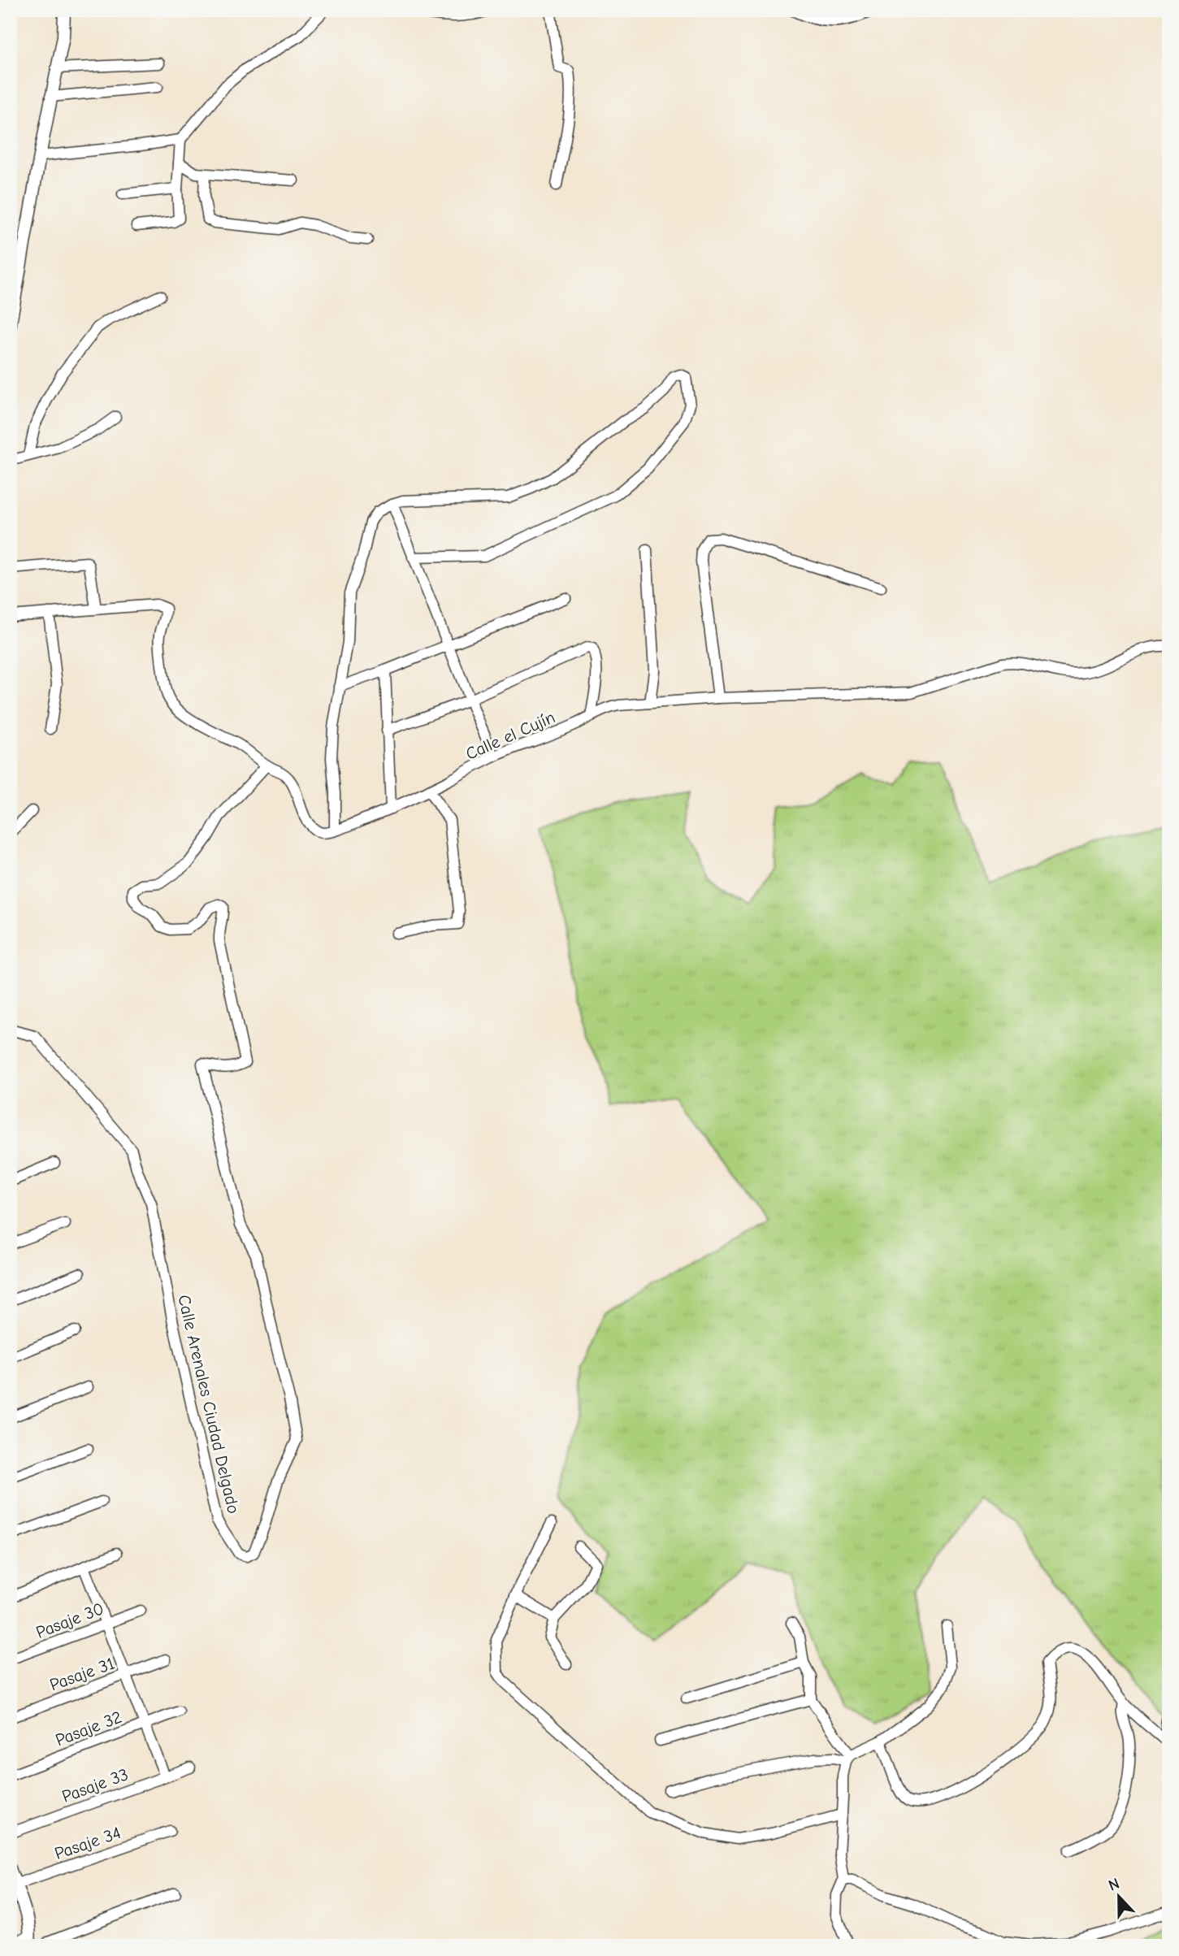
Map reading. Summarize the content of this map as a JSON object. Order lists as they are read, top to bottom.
{
  "streets": {
    "street": [
      "Calle el Cujín",
      "Calle Arenales Ciudad Delgado",
      "Pasaje 30",
      "Pasaje 31",
      "Pasaje 32",
      "Pasaje 33",
      "Pasaje 34"
    ]
  },
  "north": "top"
}
